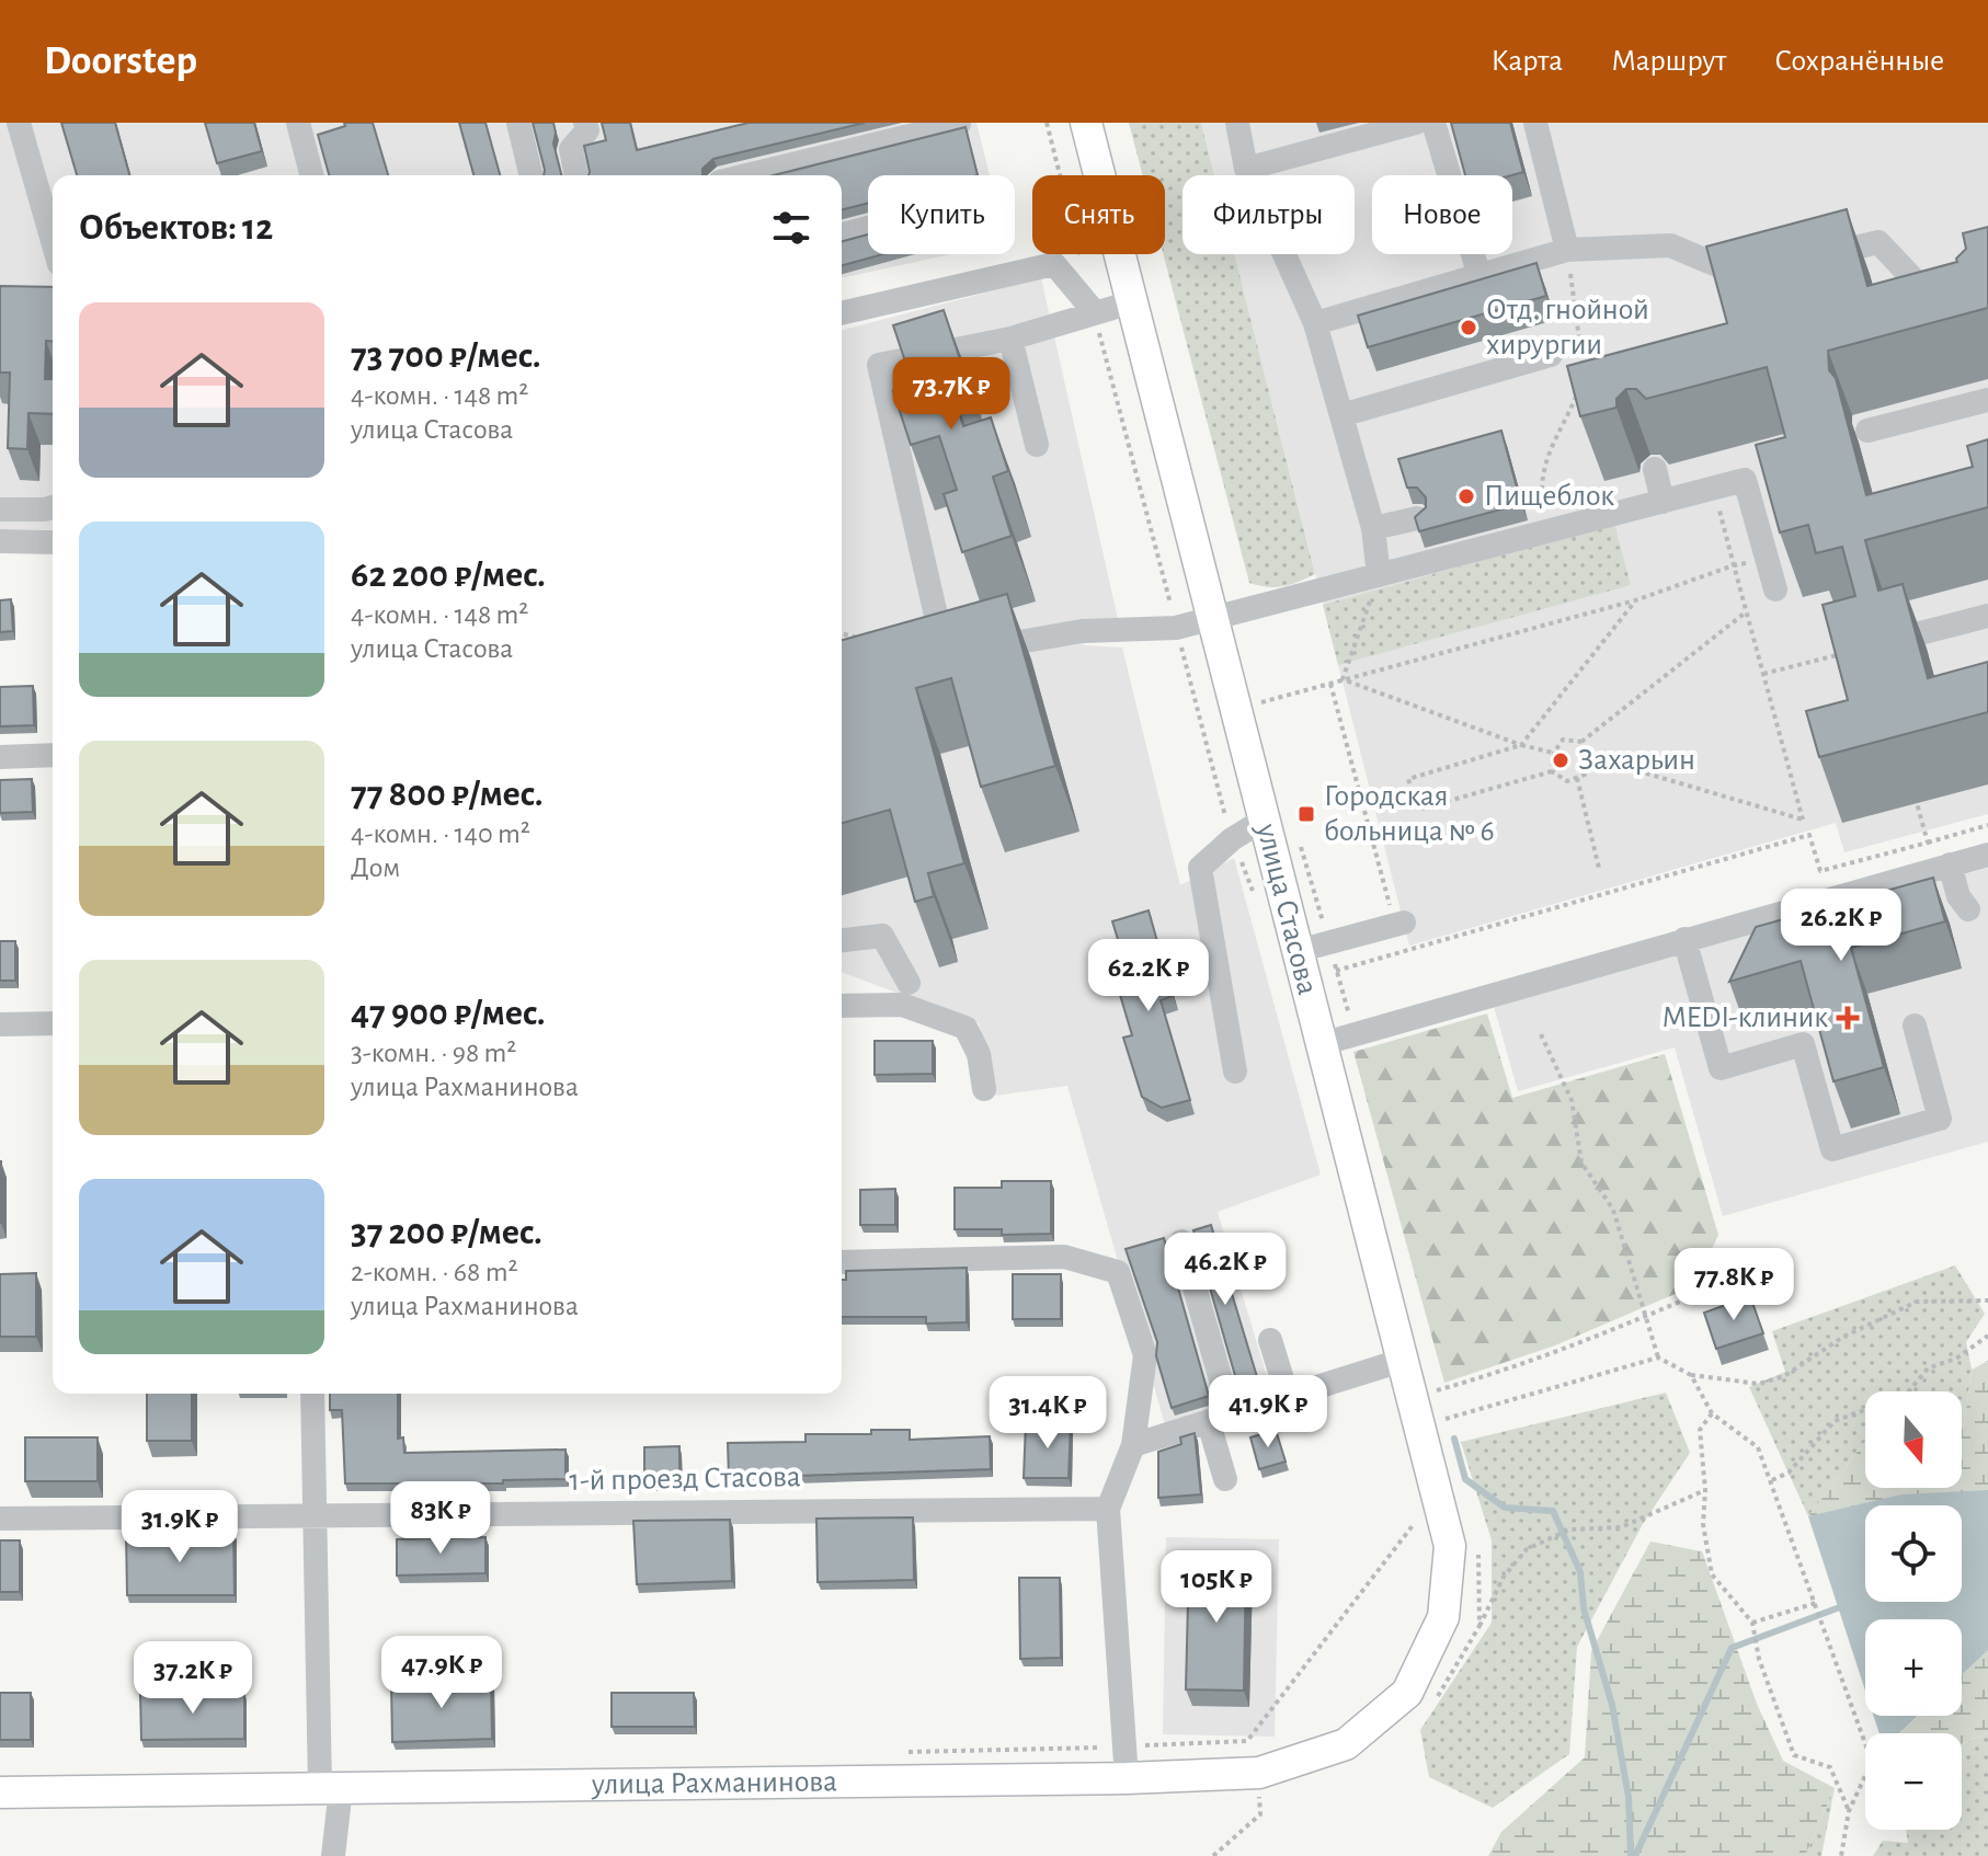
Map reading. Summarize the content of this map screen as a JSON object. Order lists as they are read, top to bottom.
{
  "streets": {
    "main road": ["улица Стасова", "улица Рахманинова"],
    "street": ["1-й проезд Стасова"]
  },
  "crossings": [
    ["улица Стасова", "улица Рахманинова"]
  ],
  "places": {
    "other": ["Отд. гнойной хирургии", "Пищеблок", "Захарьин"],
    "transit": ["Городская больница № 6"],
    "health": ["MEDI-клиник"]
  },
  "north": "bottom",
  "page": {
    "header": "Doorstep",
    "nav": ["Карта", "Маршрут", "Сохранённые"],
    "chip": [
      "Купить",
      "Снять",
      "Фильтры",
      "Новое"
    ],
    "heading": "Объектов: 12",
    "list": [
      {
        "name": "73 700 ₽/мес.",
        "note": "4-комн. · 148 m² · улица Стасова"
      },
      {
        "name": "62 200 ₽/мес.",
        "note": "4-комн. · 148 m² · улица Стасова"
      },
      {
        "name": "77 800 ₽/мес.",
        "note": "4-комн. · 140 m² · Дом"
      },
      {
        "name": "47 900 ₽/мес.",
        "note": "3-комн. · 98 m² · улица Рахманинова"
      },
      {
        "name": "37 200 ₽/мес.",
        "note": "2-комн. · 68 m² · улица Рахманинова"
      }
    ],
    "price": [
      "73.7K ₽",
      "26.2K ₽",
      "62.2K ₽",
      "46.2K ₽",
      "77.8K ₽",
      "41.9K ₽",
      "31.4K ₽",
      "83K ₽",
      "31.9K ₽",
      "105K ₽",
      "47.9K ₽",
      "37.2K ₽"
    ],
    "map_buttons": ["+", "−"]
  }
}
